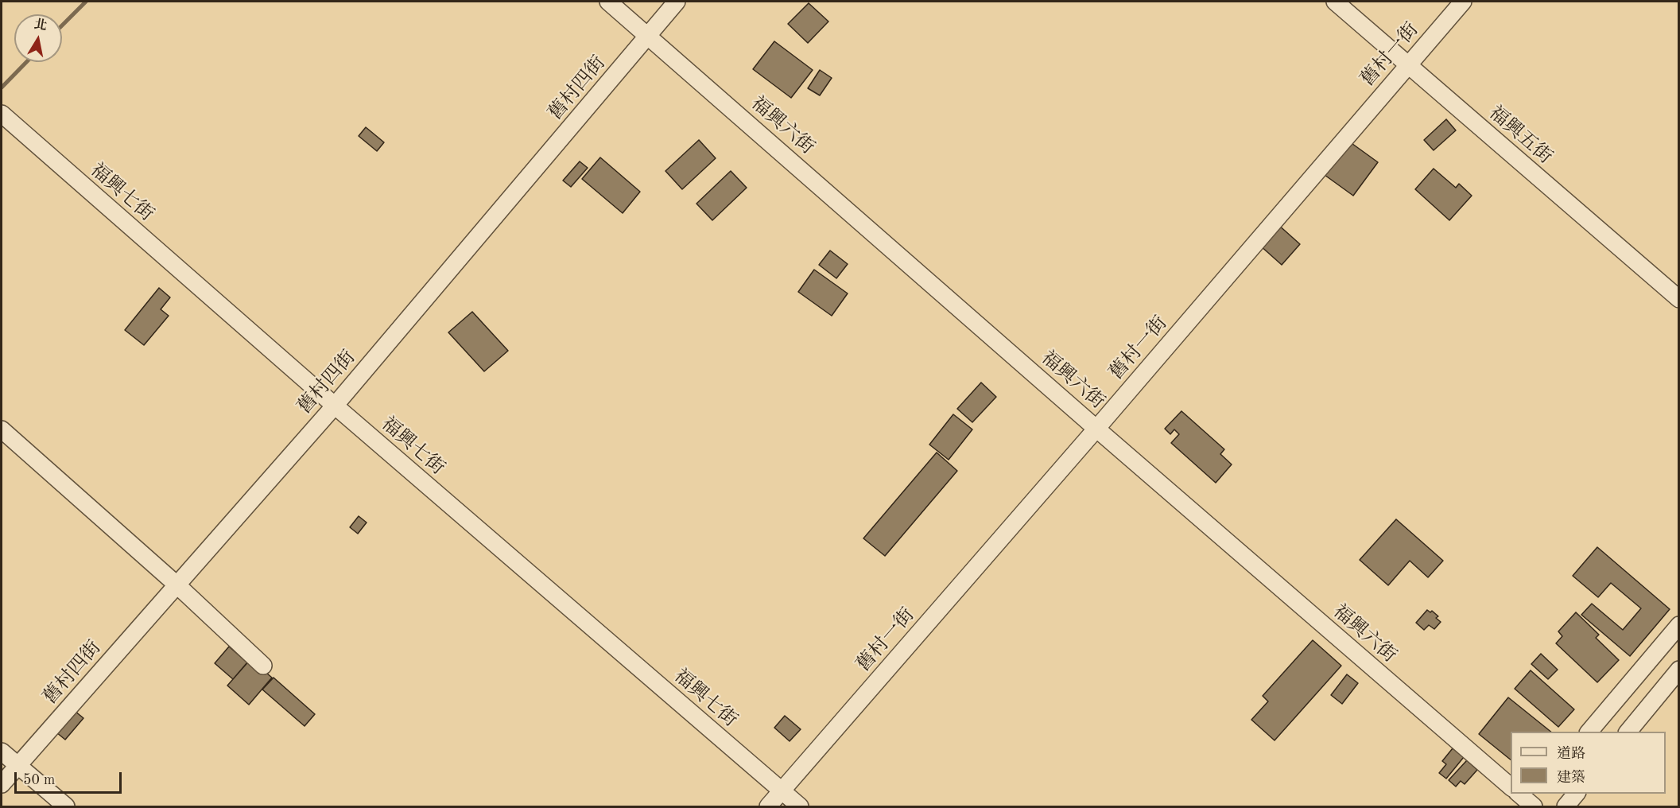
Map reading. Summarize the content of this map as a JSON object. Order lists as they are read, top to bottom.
{
  "streets": {
    "street": [
      "舊村一街",
      "舊村四街",
      "福興六街",
      "福興五街",
      "福興七街"
    ]
  },
  "crossings": [
    ["舊村一街", "福興六街"],
    ["舊村一街", "福興五街"],
    ["舊村一街", "福興七街"],
    ["舊村四街", "福興六街"],
    ["舊村四街", "福興七街"]
  ],
  "legend": ["道路", "建築"],
  "scale_bar": "50 m",
  "north": "top"
}
